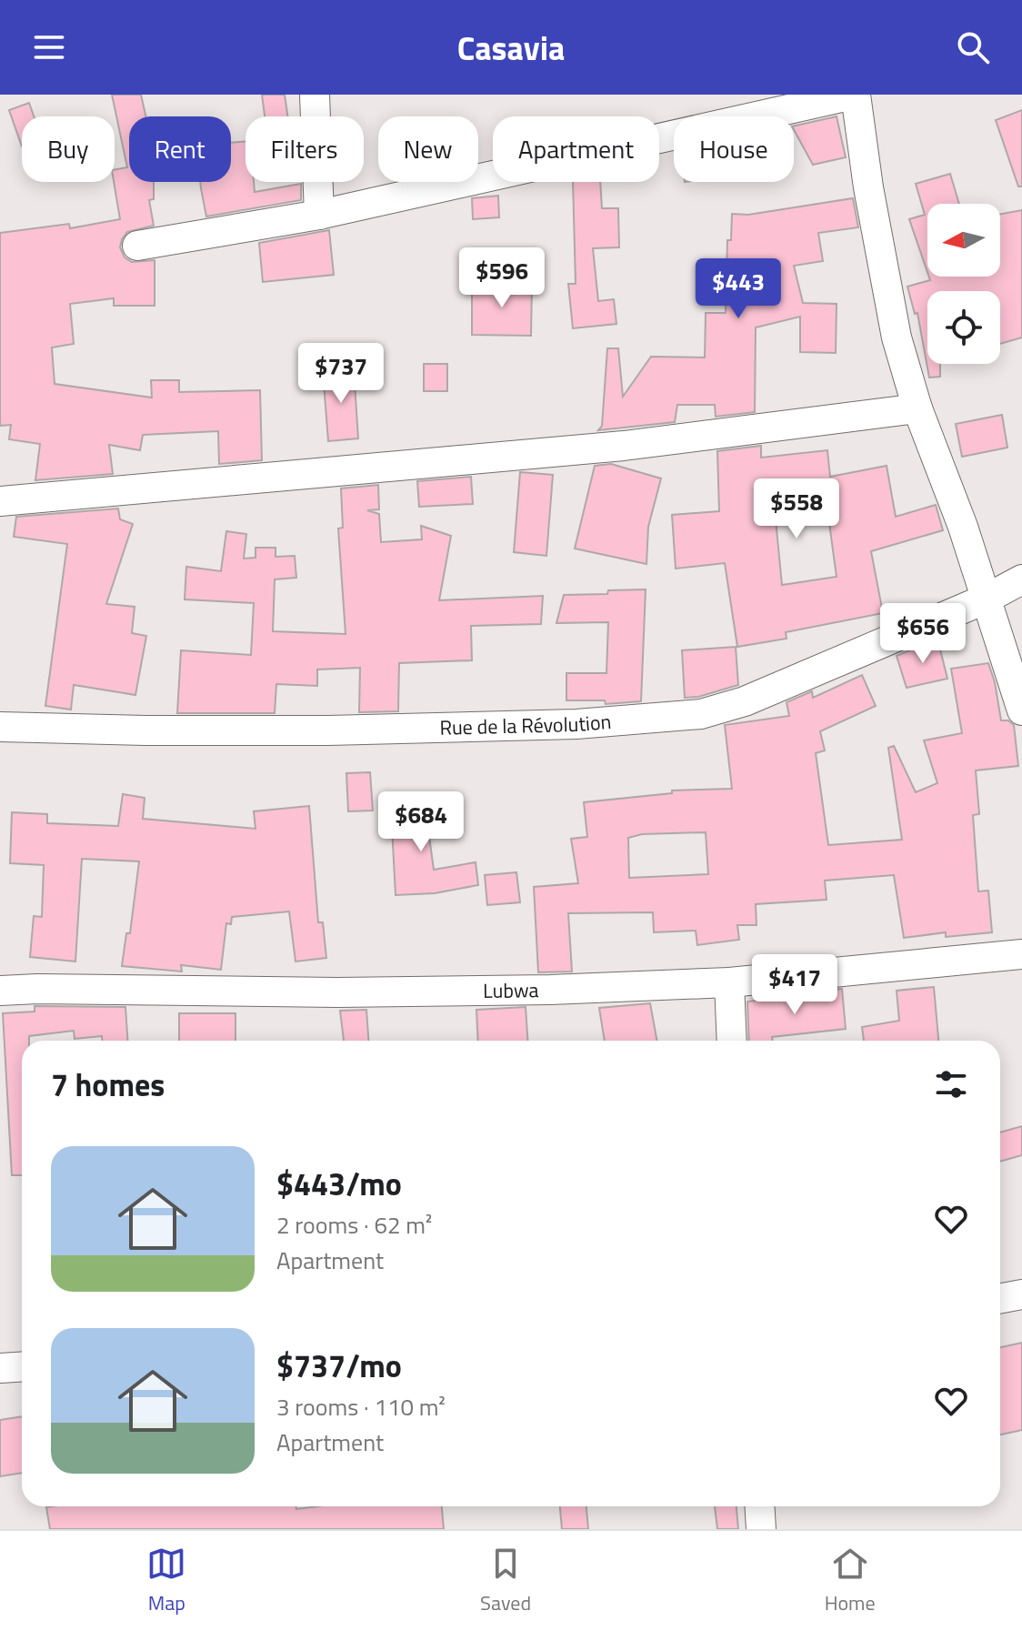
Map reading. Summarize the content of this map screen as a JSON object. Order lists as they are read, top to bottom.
{
  "streets": {
    "street": ["Rue de la Révolution", "Lubwa"]
  },
  "north": "left",
  "page": {
    "header": "Casavia",
    "chip": [
      "Buy",
      "Rent",
      "Filters",
      "New",
      "Apartment",
      "House"
    ],
    "price": [
      "$596",
      "$443",
      "$737",
      "$558",
      "$656",
      "$684",
      "$417"
    ],
    "heading": "7 homes",
    "list": [
      {
        "name": "$443/mo",
        "note": "2 rooms · 62 m² · Apartment"
      },
      {
        "name": "$737/mo",
        "note": "3 rooms · 110 m² · Apartment"
      }
    ],
    "tabs": ["Map", "Saved", "Home"]
  }
}
